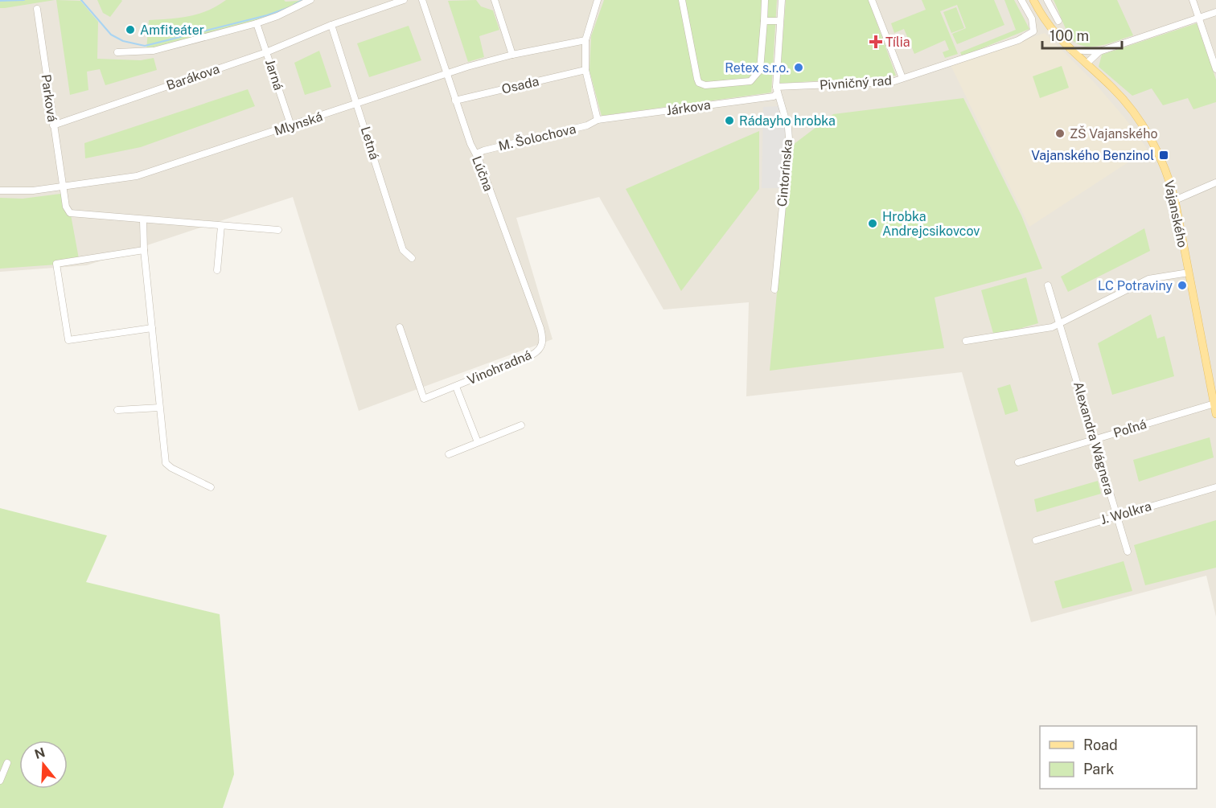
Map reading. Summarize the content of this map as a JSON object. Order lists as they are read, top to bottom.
{
  "streets": {
    "main road": ["Vajanského"],
    "street": [
      "Jarná",
      "Barákova",
      "Pivničný rad",
      "Osada",
      "Parková",
      "Járkova",
      "Mlynská",
      "M. Šolochova",
      "Letná",
      "Cintorínska",
      "Lúčna",
      "Vinohradná",
      "Poľná",
      "Alexandra Wágnera",
      "J. Wolkra"
    ]
  },
  "crossings": [
    ["Jarná", "Barákova"],
    ["Jarná", "Mlynská"],
    ["Barákova", "Parková"],
    ["Barákova", "Letná"],
    ["Pivničný rad", "Járkova"],
    ["Pivničný rad", "Cintorínska"],
    ["Osada", "Lúčna"],
    ["Parková", "Mlynská"],
    ["Járkova", "M. Šolochova"],
    ["Járkova", "Cintorínska"],
    ["Mlynská", "Letná"],
    ["Mlynská", "Lúčna"],
    ["M. Šolochova", "Lúčna"],
    ["Lúčna", "Vinohradná"],
    ["Vajanského", "Poľná"],
    ["Poľná", "Alexandra Wágnera"],
    ["Alexandra Wágnera", "J. Wolkra"]
  ],
  "places": {
    "other": [
      "Amfiteáter",
      "Retex s.r.o.",
      "Rádayho hrobka",
      "ZŠ Vajanského",
      "Hrobka Andrejcsikovcov",
      "LC Potraviny"
    ],
    "health": ["Tília"],
    "transit": ["Vajanského Benzinol"]
  },
  "legend": ["Road", "Park"],
  "scale_bar": "100 m",
  "north": "top"
}
